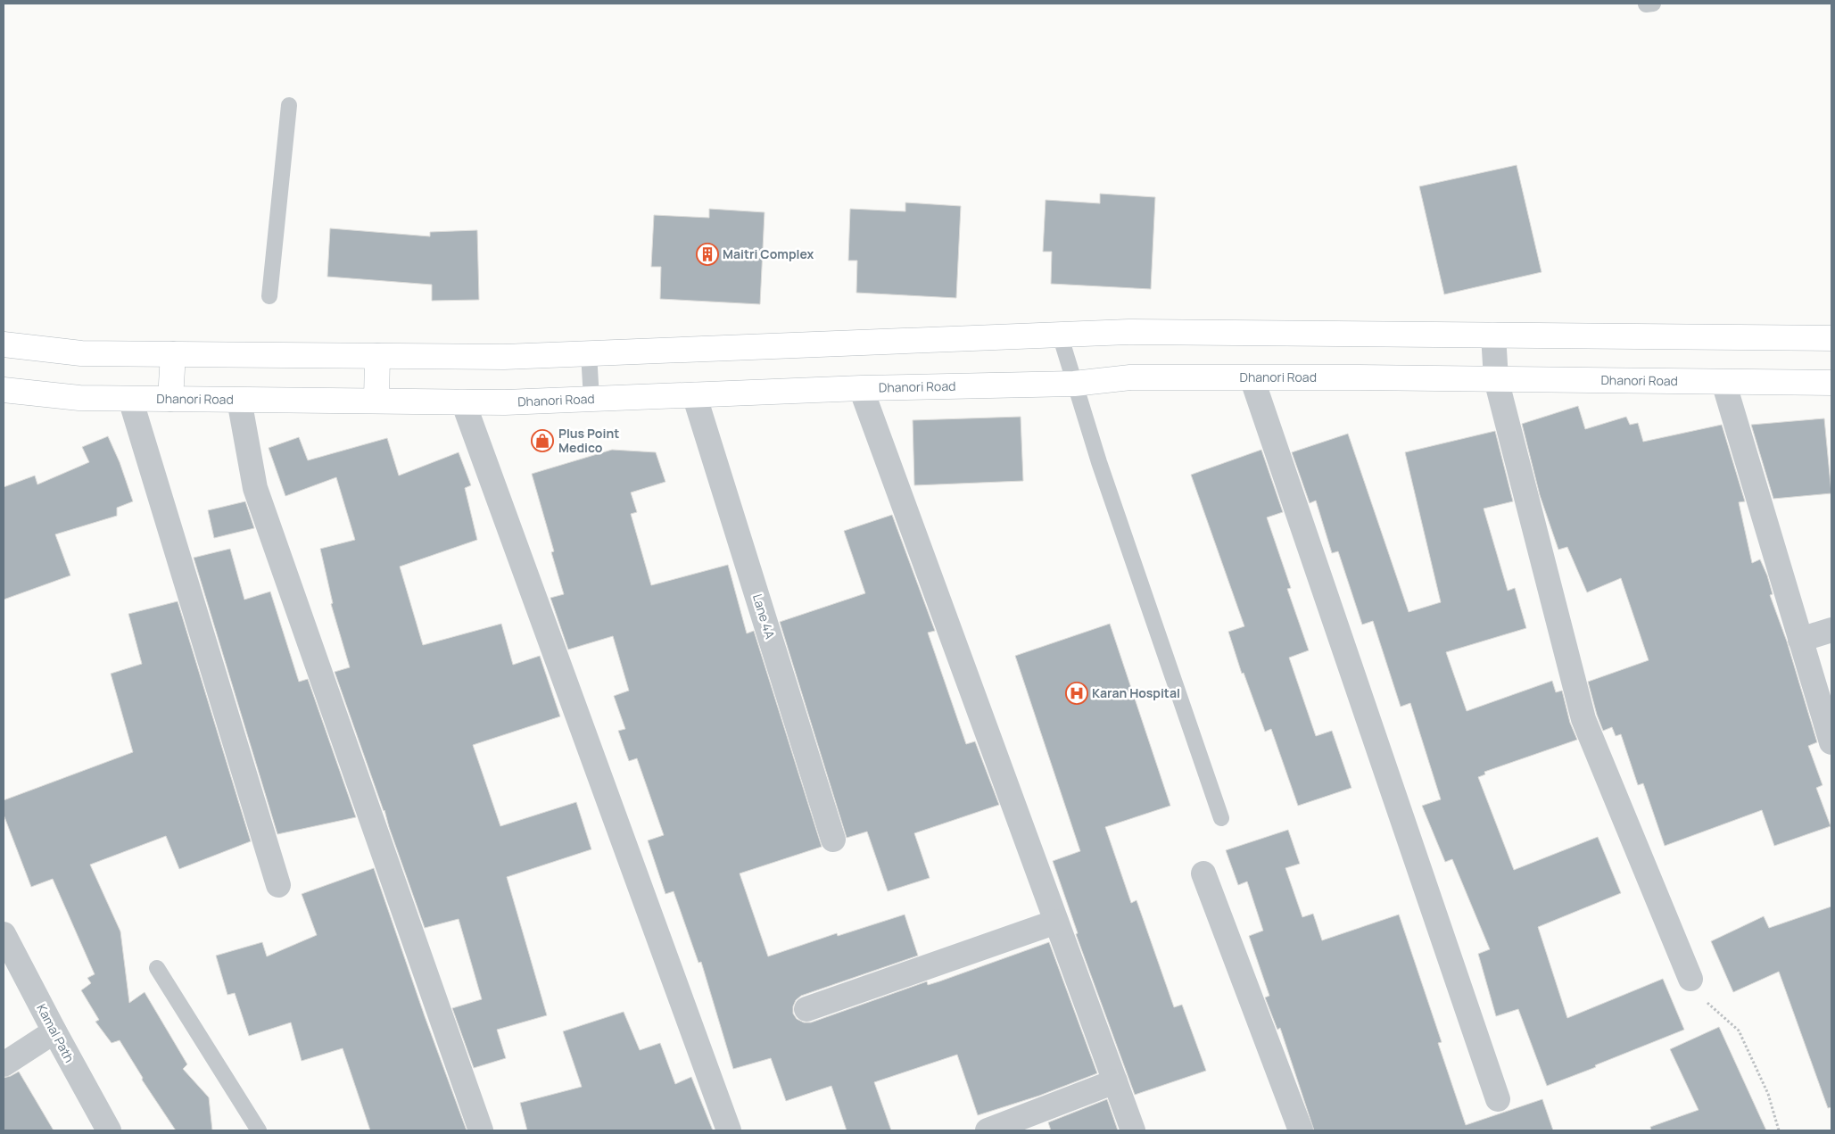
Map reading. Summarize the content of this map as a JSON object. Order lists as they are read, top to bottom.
{
  "streets": {
    "main road": ["Dhanori Road"],
    "street": ["Lane 4A", "Kamal Path"]
  },
  "crossings": [
    ["Dhanori Road", "Lane 4A"]
  ],
  "places": {
    "building": ["Maitri Complex"],
    "shop": ["Plus Point Medico"],
    "hospital": ["Karan Hospital"]
  }
}
